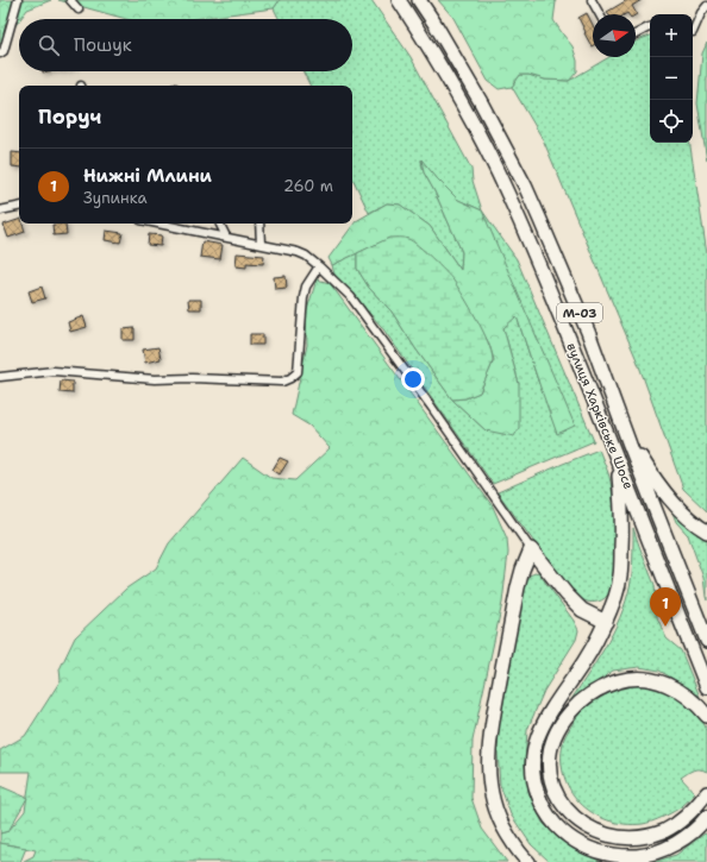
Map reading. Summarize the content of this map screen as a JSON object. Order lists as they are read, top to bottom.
{
  "streets": {
    "highway": ["М-03", "вулиця Харківське Шосе"]
  },
  "north": "right",
  "page": {
    "map_buttons": ["+", "−"],
    "search": "Пошук",
    "heading": "Поруч",
    "list": [
      {
        "mark": "1",
        "name": "Нижні Млини",
        "note": "Зупинка",
        "value": "260 m"
      }
    ],
    "pins": "1"
  }
}
